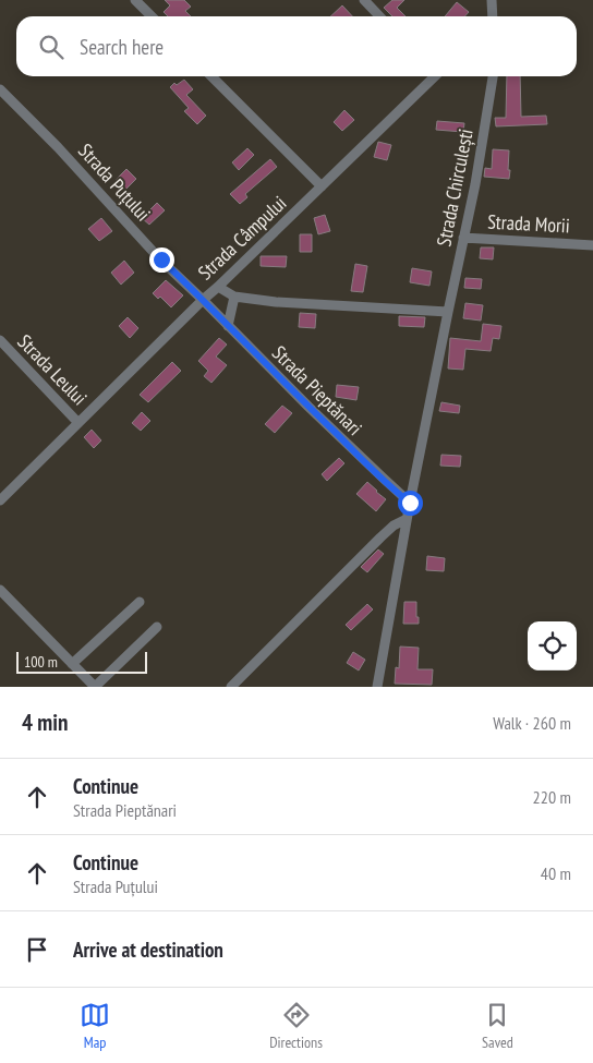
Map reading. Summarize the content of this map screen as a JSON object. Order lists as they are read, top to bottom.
{
  "streets": {
    "street": [
      "Strada Puțului",
      "Strada Chirculești",
      "Strada Morii",
      "Strada Câmpului",
      "Strada Leului",
      "Strada Pieptănari"
    ]
  },
  "crossings": [
    ["Strada Puțului", "Strada Câmpului"],
    ["Strada Puțului", "Strada Pieptănari"],
    ["Strada Chirculești", "Strada Morii"],
    ["Strada Chirculești", "Strada Pieptănari"],
    ["Strada Câmpului", "Strada Leului"],
    ["Strada Câmpului", "Strada Pieptănari"]
  ],
  "scale_bar": "100 m",
  "page": {
    "search": "Search here",
    "scale": "100 m",
    "heading": ["4 min", "Walk · 260 m"],
    "list": [
      ["Continue", "Strada Pieptănari", "220 m"],
      ["Continue", "Strada Puțului", "40 m"],
      "Arrive at destination"
    ],
    "nav": ["Map", "Directions", "Saved"]
  }
}
